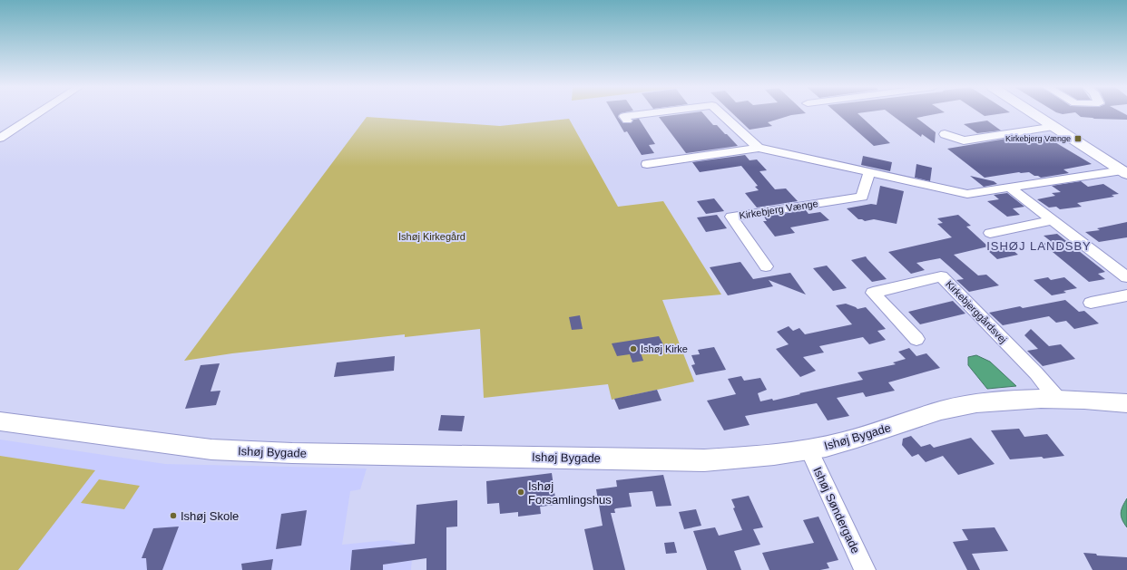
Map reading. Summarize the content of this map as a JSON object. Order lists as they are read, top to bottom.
{
  "streets": {
    "street": [
      "Kirkebjerg Vænge",
      "Kirkebjerggårdsvej",
      "Ishøj Bygade",
      "Ishøj Søndergade"
    ]
  },
  "crossings": [
    ["Kirkebjerggårdsvej", "Ishøj Bygade"],
    ["Ishøj Bygade", "Ishøj Søndergade"]
  ],
  "districts": ["ISHØJ LANDSBY"],
  "parks": ["Ishøj Kirkegård"],
  "places": {
    "transit": ["Kirkebjerg Vænge"],
    "other": ["Ishøj Kirke", "Ishøj Forsamlingshus", "Ishøj Skole"]
  }
}
